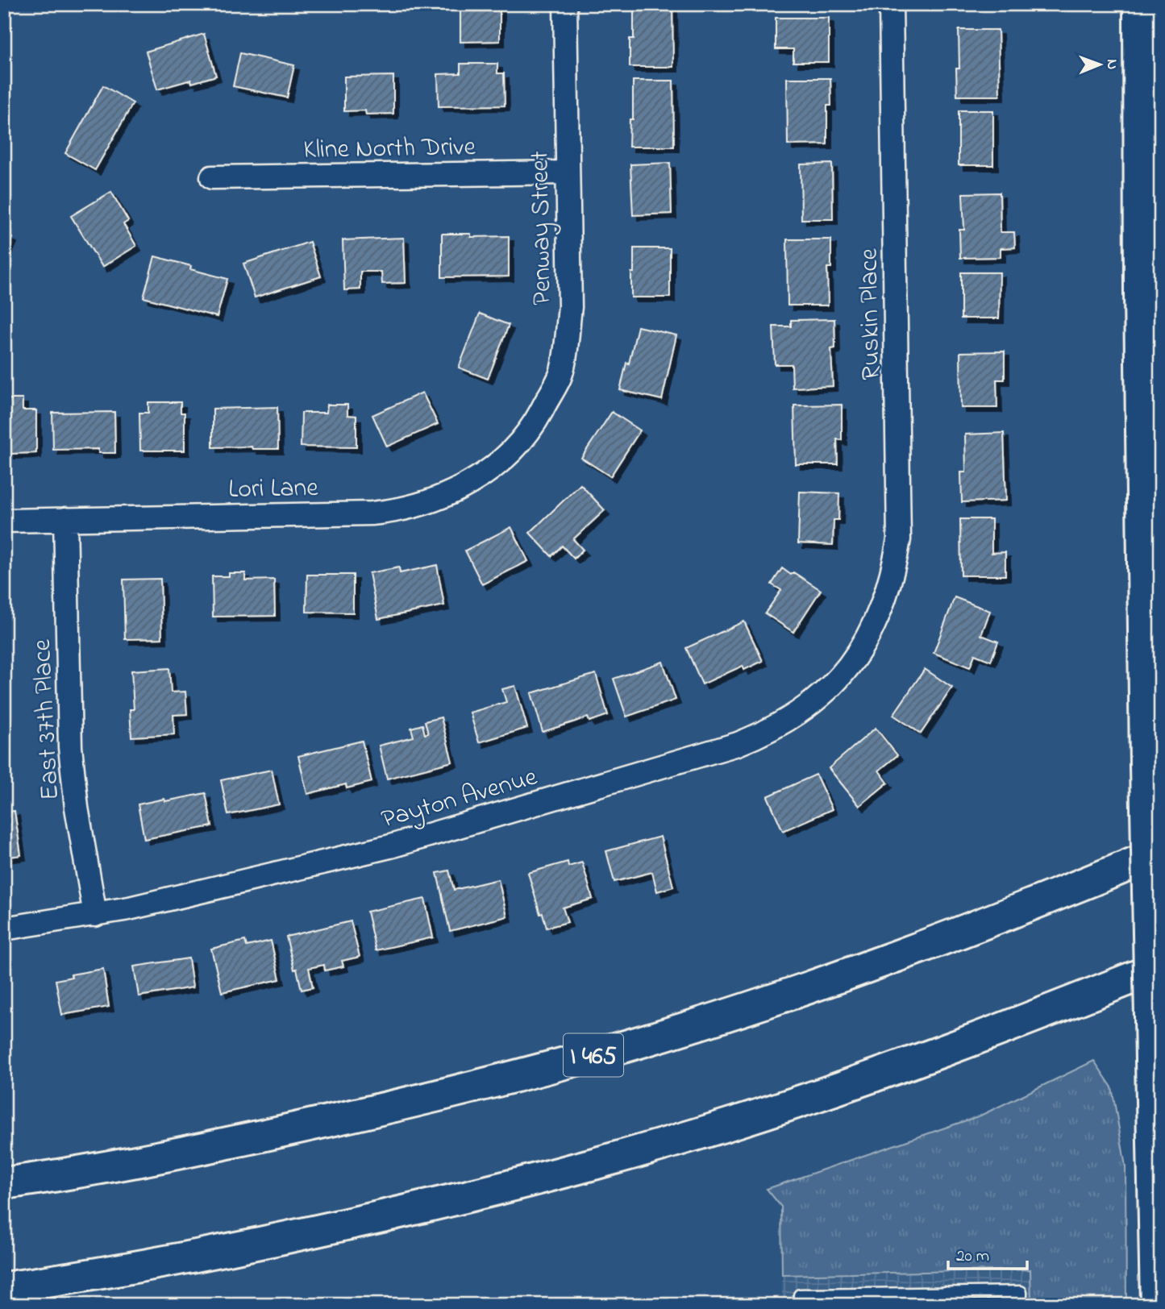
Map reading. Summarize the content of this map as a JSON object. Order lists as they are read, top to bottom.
{
  "streets": {
    "main road": ["I 465"],
    "street": [
      "Kline North Drive",
      "Penway Street",
      "Ruskin Place",
      "Lori Lane",
      "East 37th Place",
      "Payton Avenue"
    ]
  },
  "crossings": [
    ["Kline North Drive", "Penway Street"],
    ["Penway Street", "Lori Lane"],
    ["Ruskin Place", "Payton Avenue"],
    ["Lori Lane", "East 37th Place"],
    ["East 37th Place", "Payton Avenue"]
  ],
  "scale_bar": "20 m",
  "north": "right"
}
